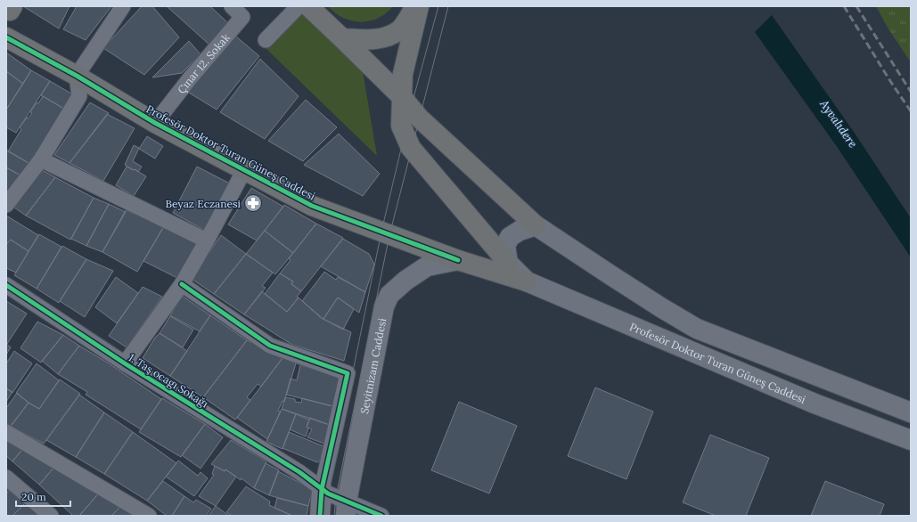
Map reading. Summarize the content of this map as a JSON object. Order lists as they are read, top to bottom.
{
  "streets": {
    "main road": ["Profesör Doktor Turan Güneş Caddesi", "Seyitnizam Caddesi"],
    "street": ["Çınar 12. Sokak", "1. Taş ocagı Sokağı"]
  },
  "crossings": [
    ["Çınar 12. Sokak", "Profesör Doktor Turan Güneş Caddesi"],
    ["Profesör Doktor Turan Güneş Caddesi", "Seyitnizam Caddesi"],
    ["Seyitnizam Caddesi", "1. Taş ocagı Sokağı"]
  ],
  "water": ["Ayvalıdere"],
  "places": {
    "pharmacy": ["Beyaz Eczanesi"]
  },
  "scale_bar": "20 m"
}
